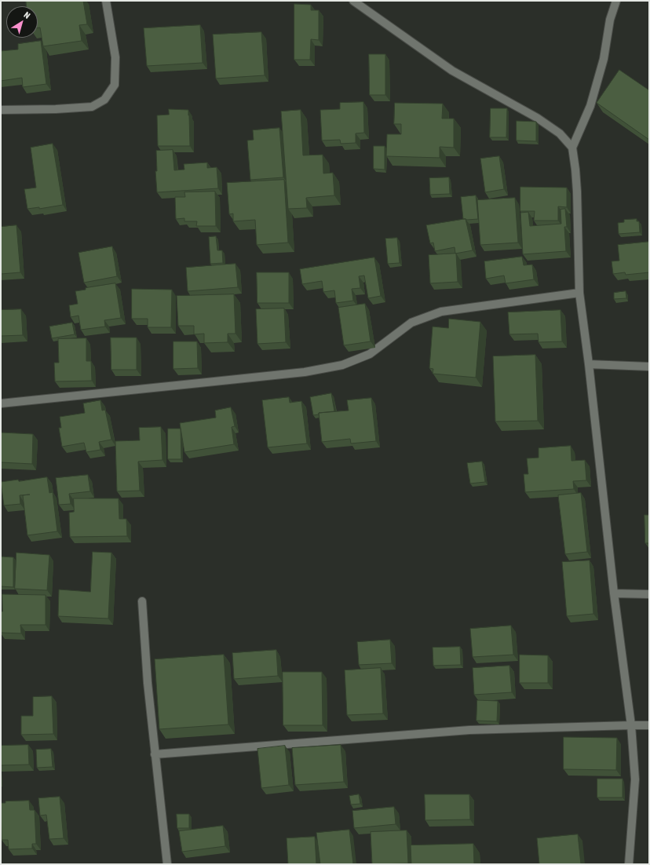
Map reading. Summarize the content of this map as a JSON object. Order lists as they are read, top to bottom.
{
  "north": "top right"
}
